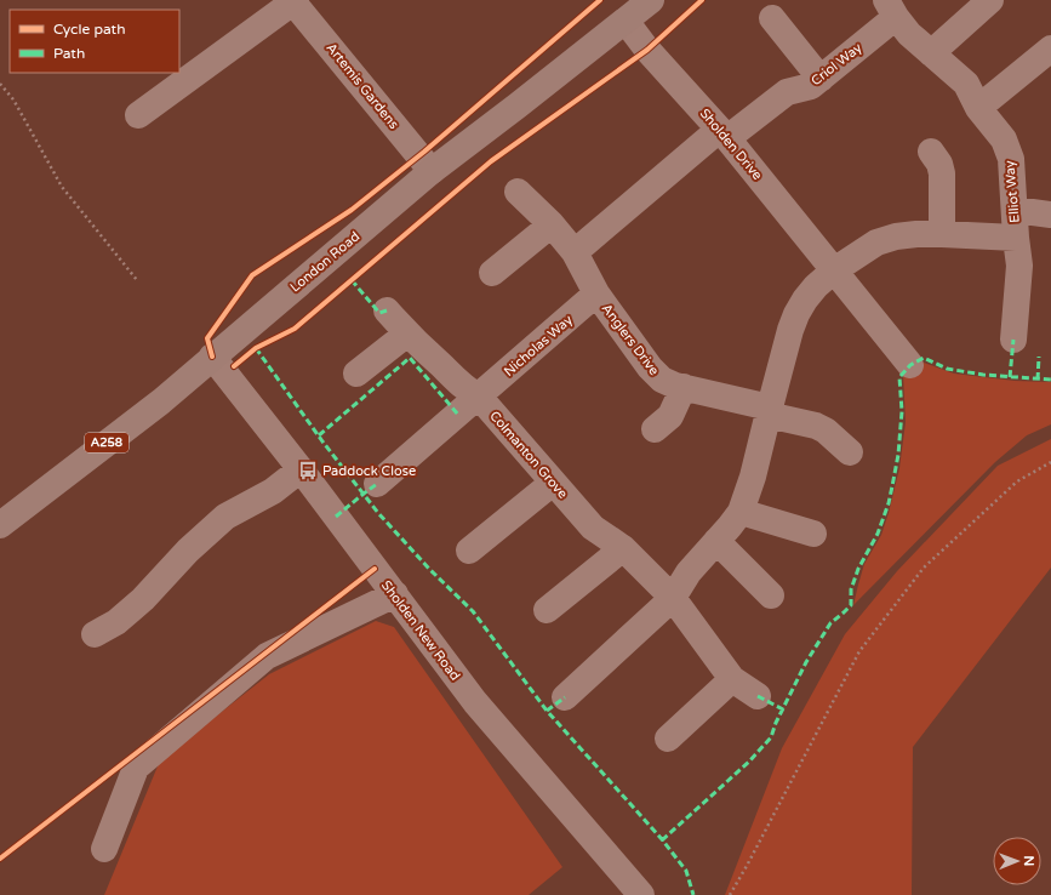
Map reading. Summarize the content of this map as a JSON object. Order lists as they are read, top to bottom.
{
  "streets": {
    "main road": ["London Road", "A258"],
    "street": [
      "Criol Way",
      "Artemis Gardens",
      "Sholden Drive",
      "Elliot Way",
      "Anglers Drive",
      "Nicholas Way",
      "Colmanton Grove",
      "Sholden New Road"
    ]
  },
  "crossings": [
    ["Criol Way", "Sholden Drive"],
    ["Criol Way", "Elliot Way"],
    ["Artemis Gardens", "London Road"],
    ["Sholden Drive", "Elliot Way"],
    ["Sholden Drive", "London Road"],
    ["London Road", "Sholden New Road"],
    ["Anglers Drive", "Nicholas Way"],
    ["Nicholas Way", "Colmanton Grove"]
  ],
  "places": {
    "bus stop": ["Paddock Close"]
  },
  "legend": ["Cycle path", "Path"],
  "north": "right"
}
